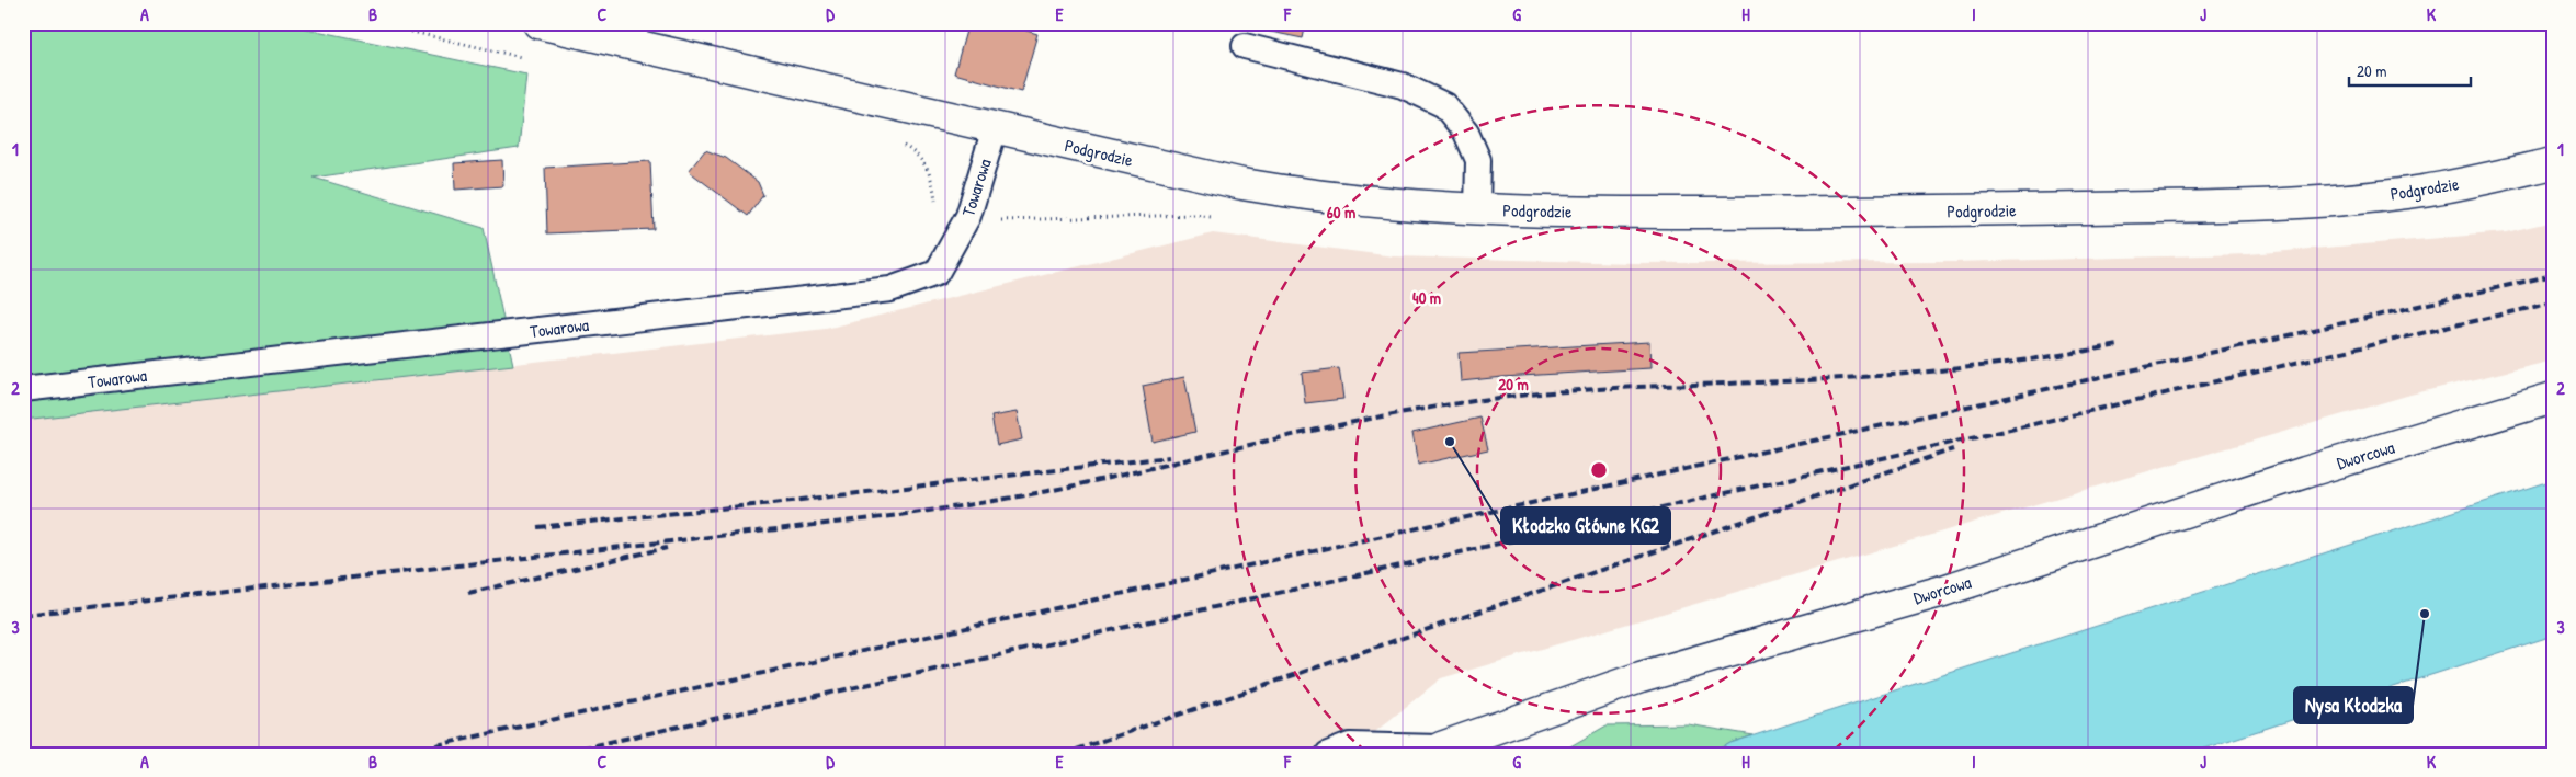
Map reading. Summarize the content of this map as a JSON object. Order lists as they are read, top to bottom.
{
  "streets": {
    "main road": ["Podgrodzie", "Dworcowa"],
    "lane": ["Towarowa"]
  },
  "crossings": [
    ["Podgrodzie", "Towarowa"]
  ],
  "places": ["Kłodzko Główne KG2", "Nysa Kłodzka"],
  "scale_bar": "20 m",
  "grid": {
    "columns": [
      "A",
      "B",
      "C",
      "D",
      "E",
      "F",
      "G",
      "H",
      "I",
      "J",
      "K"
    ],
    "rows": ["1", "2", "3"]
  },
  "rings": ["60 m", "40 m", "20 m"]
}
